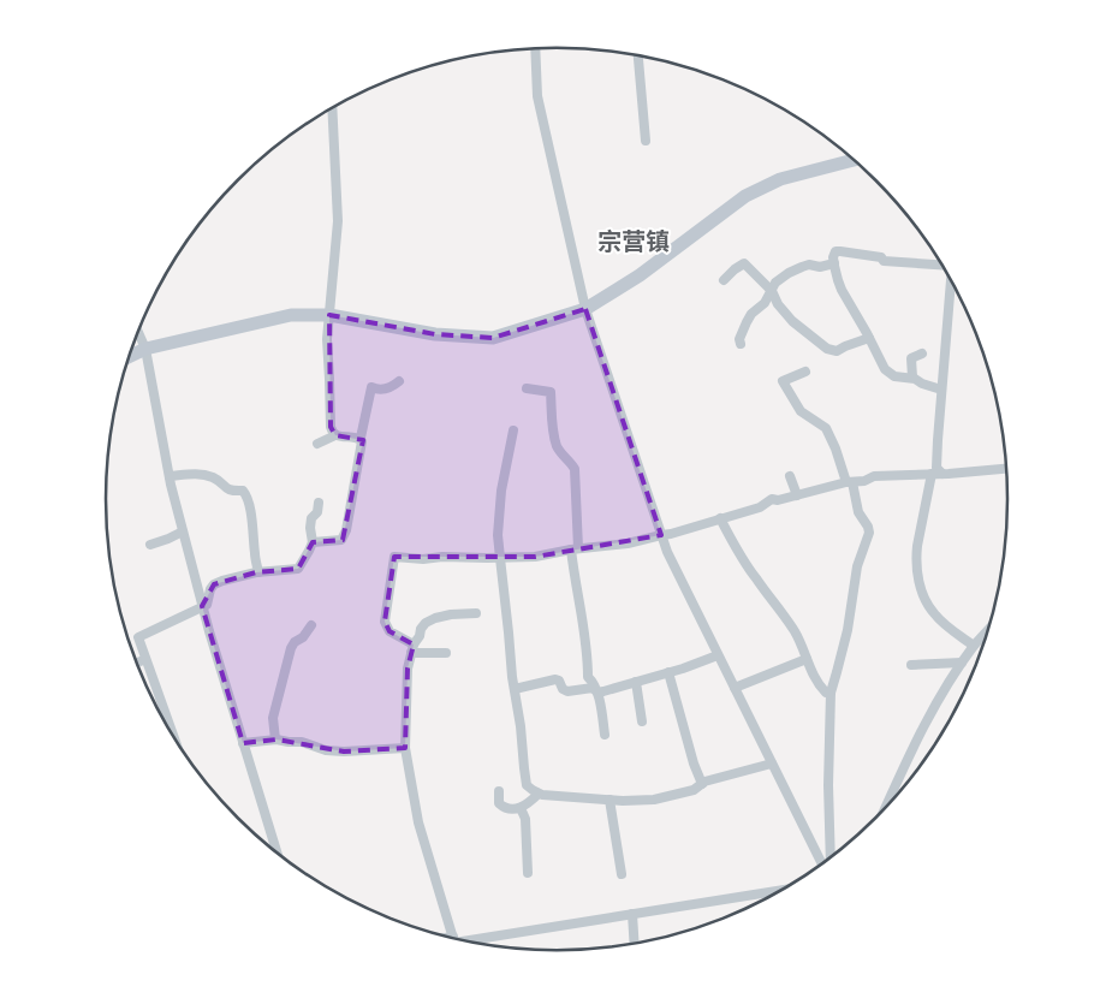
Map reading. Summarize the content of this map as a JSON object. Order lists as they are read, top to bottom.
{
  "districts": ["宗营镇"]
}
